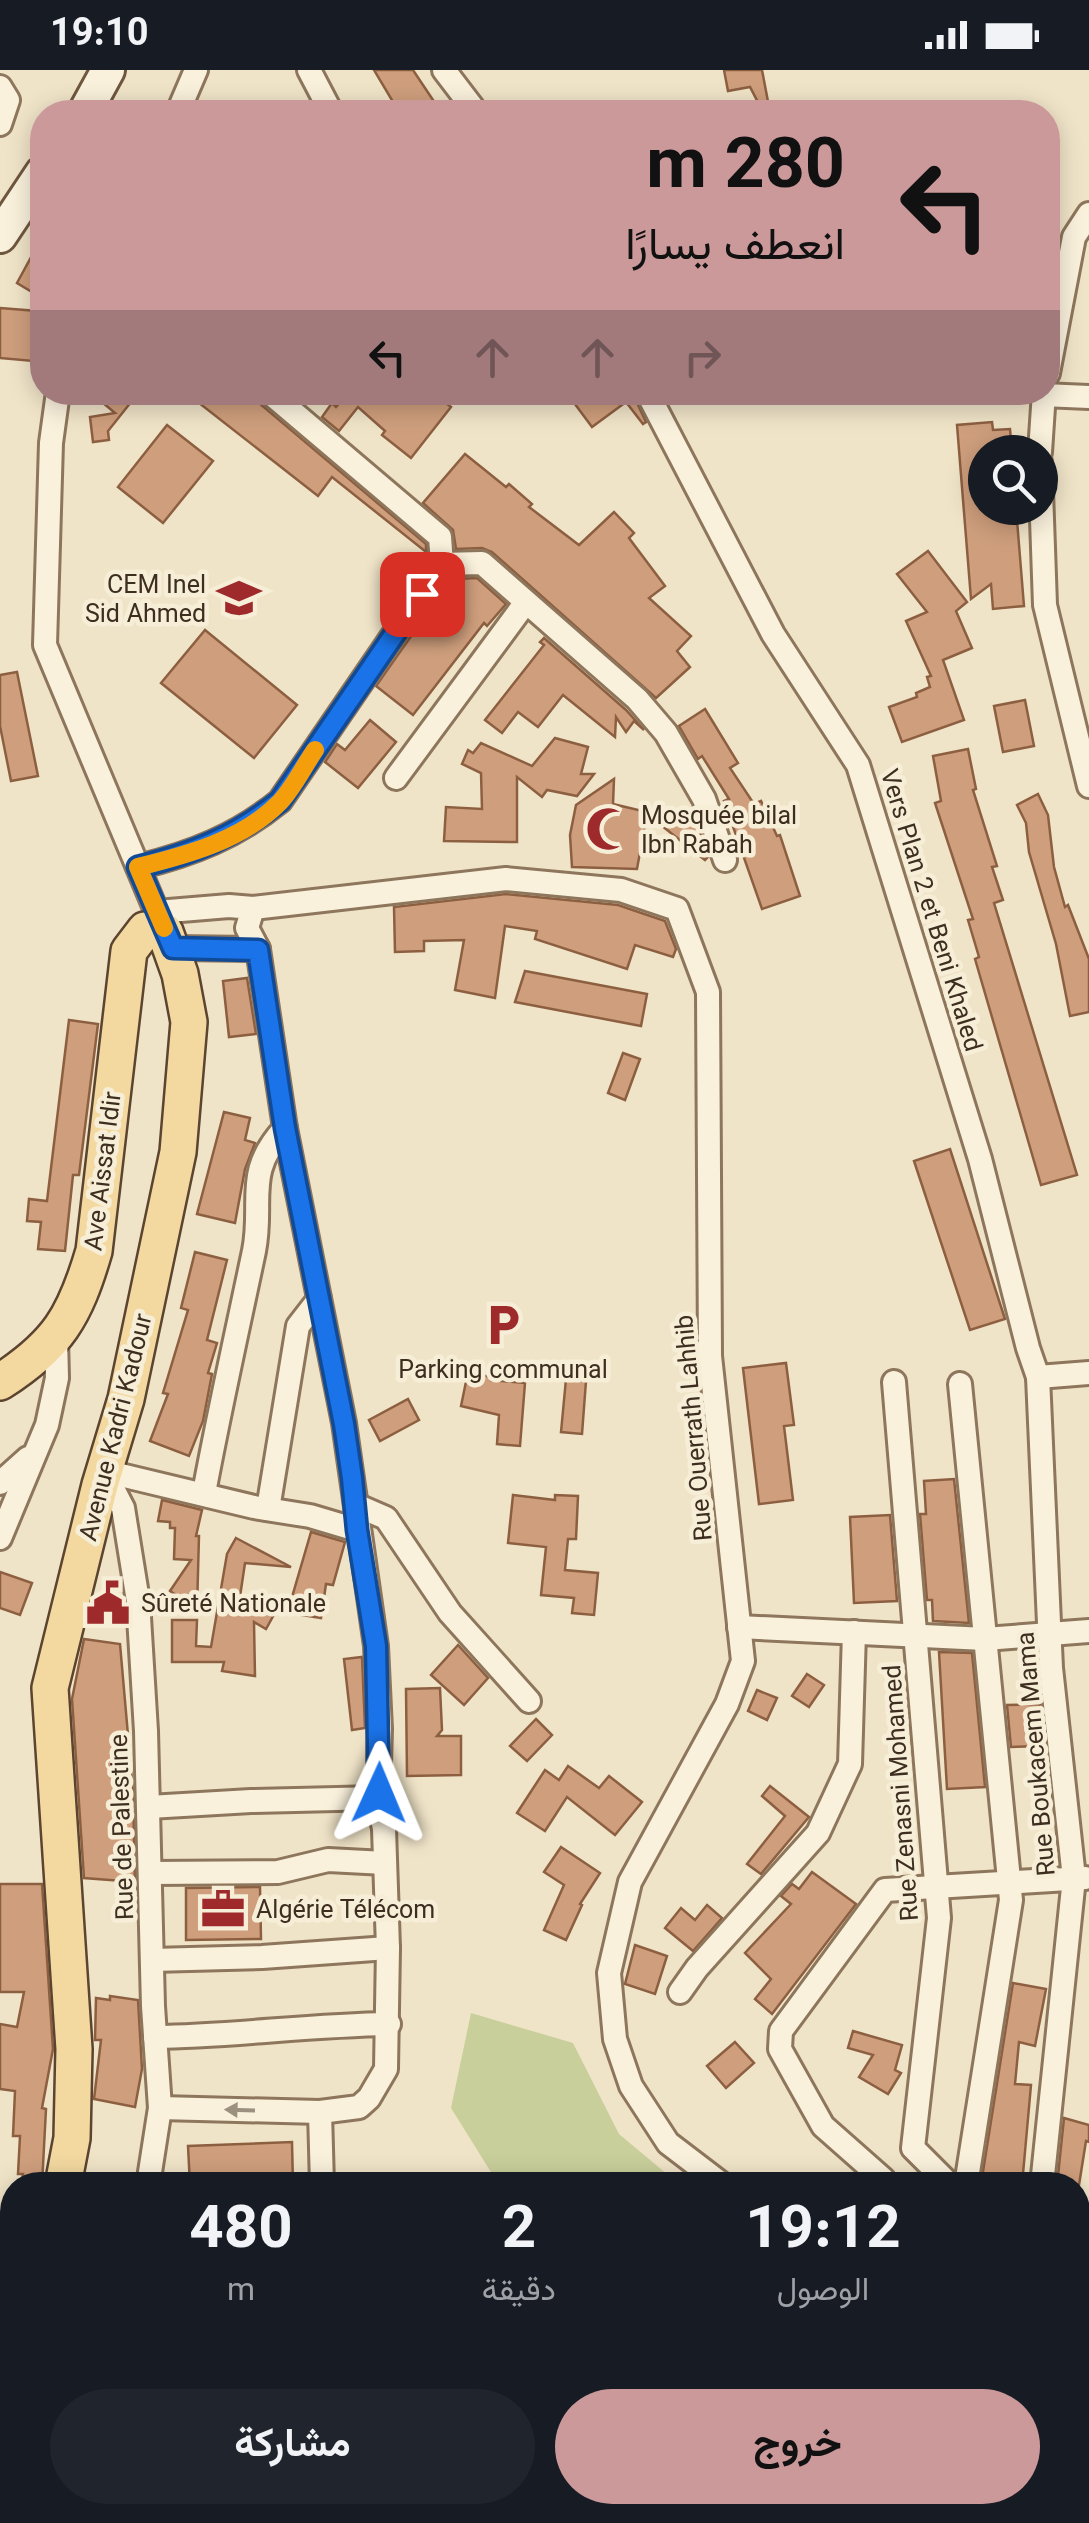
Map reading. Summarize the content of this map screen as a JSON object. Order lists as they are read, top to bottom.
{
  "streets": {
    "main road": ["Ave Aissat Idir", "Avenue Kadri Kadour"],
    "street": [
      "Vers Plan 2 et Beni Khaled",
      "Rue Ouerrath Lahhib",
      "Rue Boukacem Mama",
      "Rue Zenasni Mohamed",
      "Rue de Palestine"
    ]
  },
  "crossings": [
    ["Vers Plan 2 et Beni Khaled", "Rue Boukacem Mama"],
    ["Ave Aissat Idir", "Avenue Kadri Kadour"],
    ["Ave Aissat Idir", "Rue Ouerrath Lahhib"],
    ["Avenue Kadri Kadour", "Rue Ouerrath Lahhib"],
    ["Avenue Kadri Kadour", "Rue de Palestine"]
  ],
  "places": {
    "school or university": ["CEM Inel Sid Ahmed"],
    "mosque": ["Mosquée bilal Ibn Rabah"],
    "parking": ["Parking communal"],
    "public building": ["Sûreté Nationale"],
    "office": ["Algérie Télécom"]
  },
  "page": {
    "status": "19:10",
    "turn": ["280 m", "انعطف يسارًا"],
    "eta": [
      "19:12",
      "الوصول",
      "2",
      "دقيقة",
      "480",
      "m"
    ],
    "buttons": ["خروج", "مشاركة"]
  }
}
